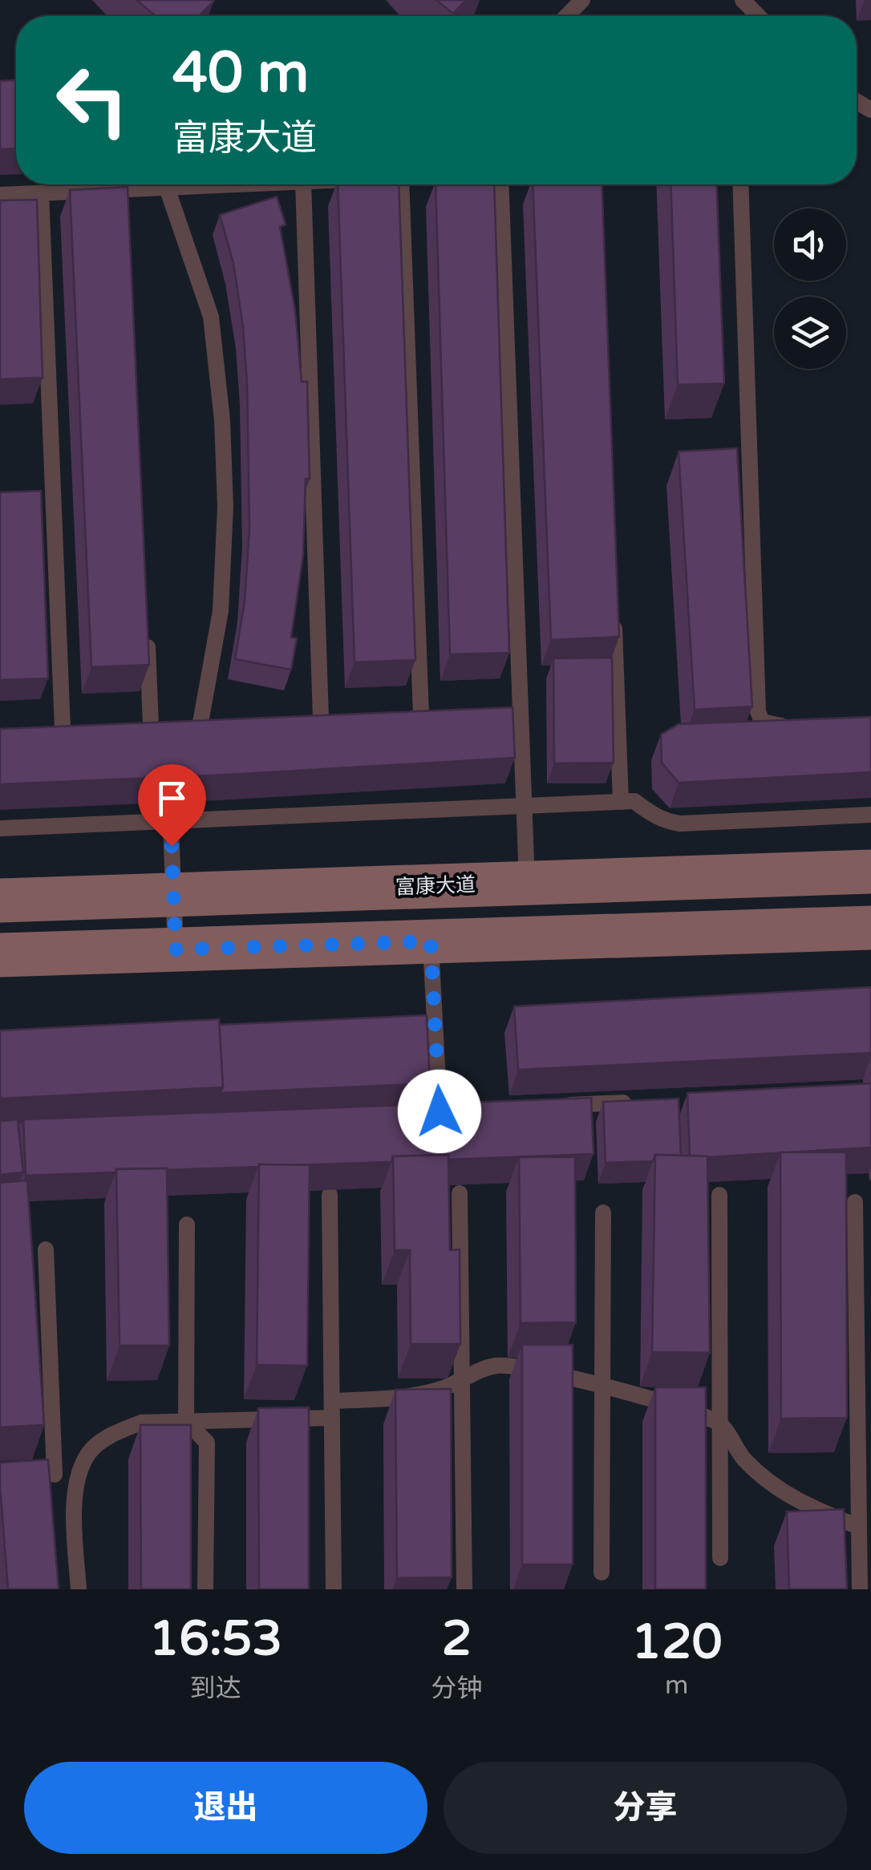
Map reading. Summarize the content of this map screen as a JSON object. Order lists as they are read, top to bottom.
{
  "streets": {
    "street": ["富康大道"]
  },
  "page": {
    "turn": ["40 m", "富康大道"],
    "eta": [
      "16:53",
      "到达",
      "2",
      "分钟",
      "120",
      "m"
    ],
    "buttons": ["退出", "分享"]
  }
}
